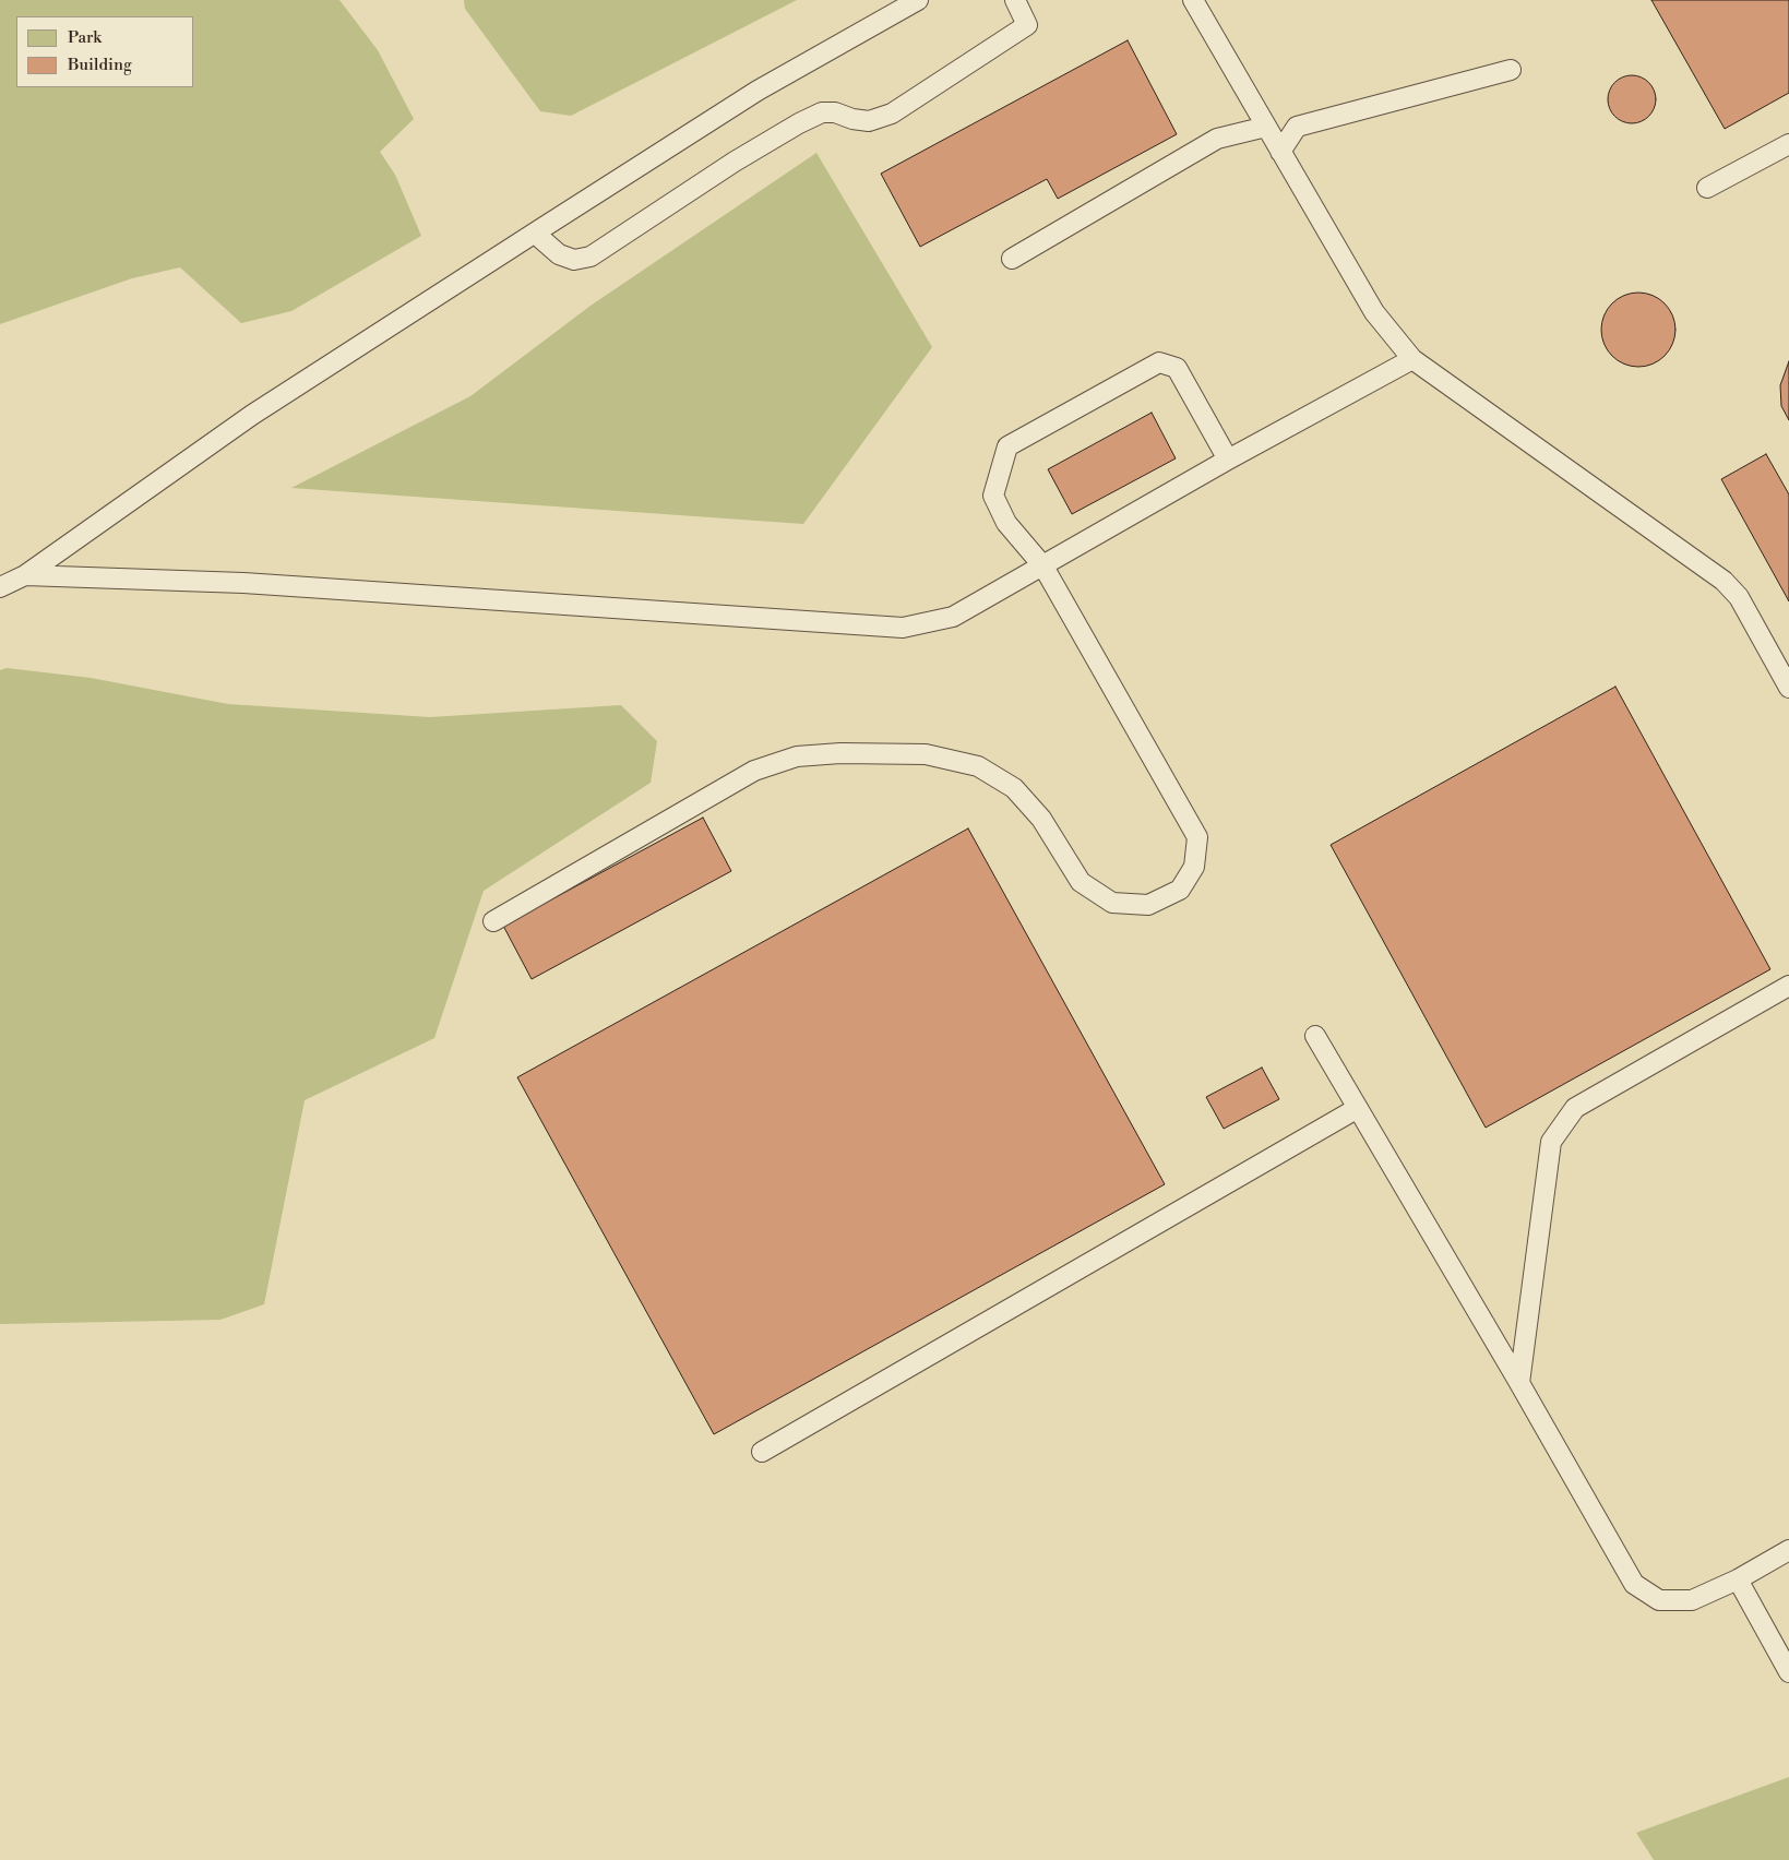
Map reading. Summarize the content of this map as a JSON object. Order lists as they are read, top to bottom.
{
  "legend": ["Park", "Building"]
}
